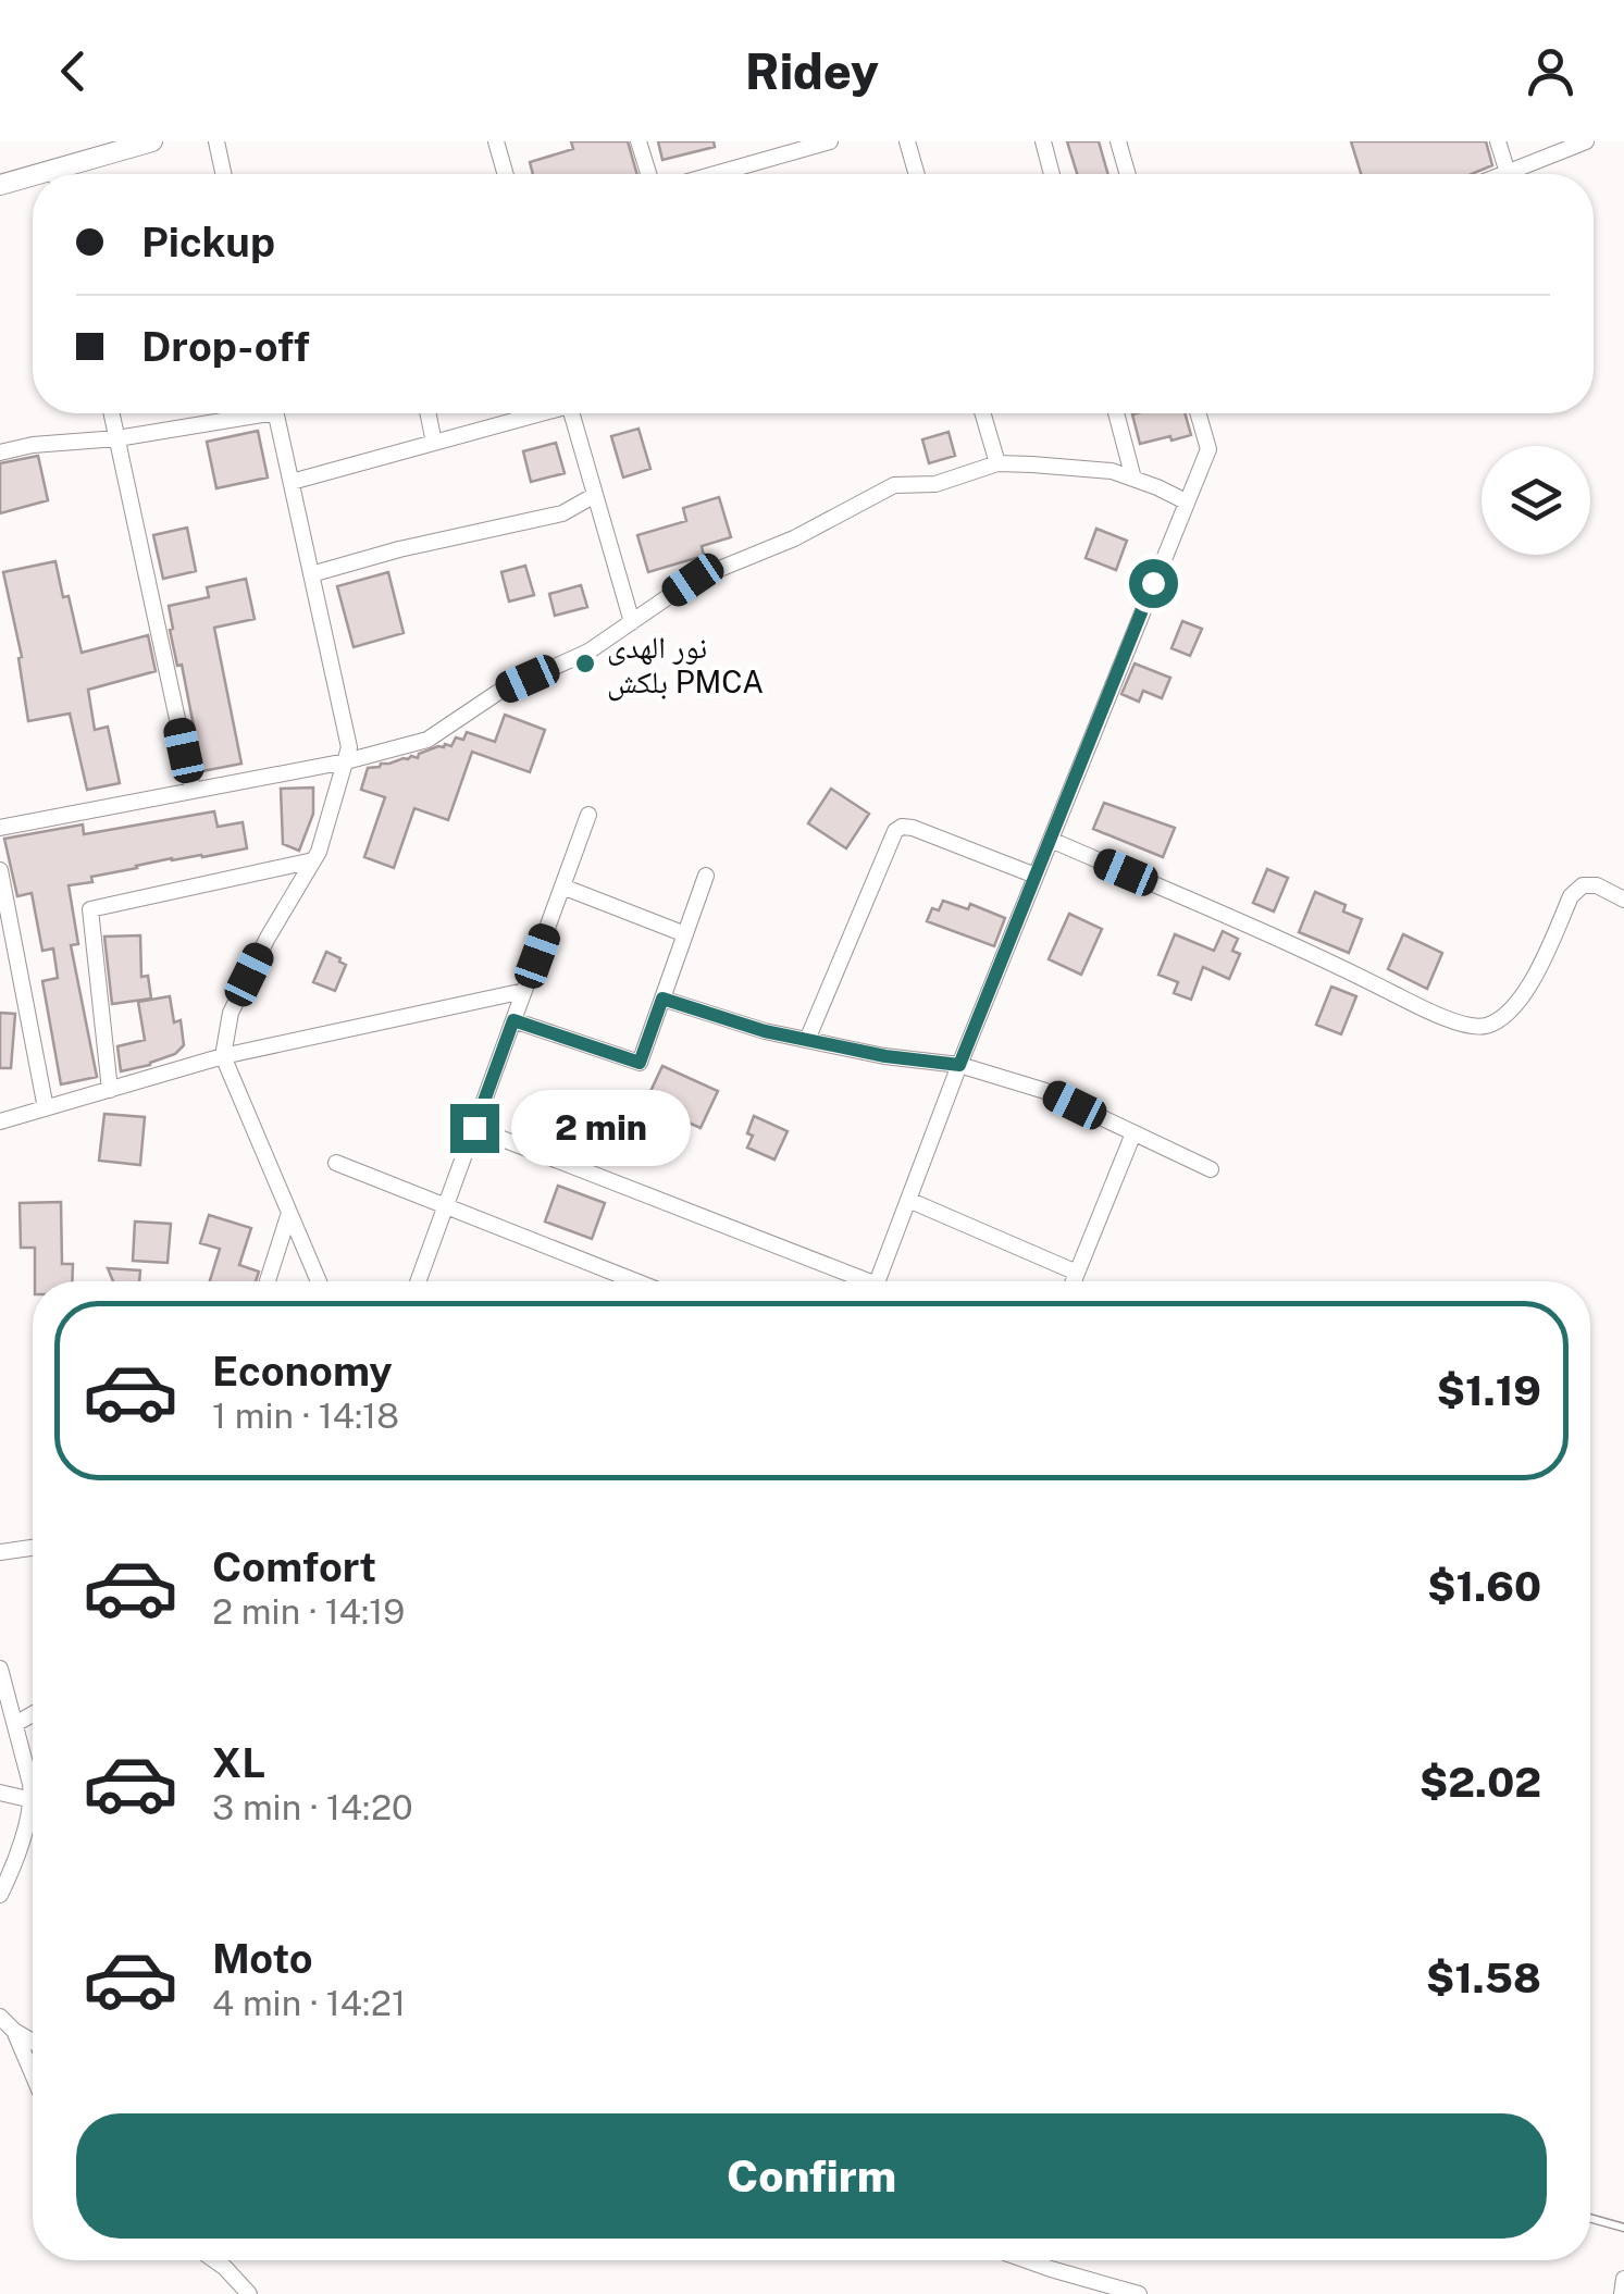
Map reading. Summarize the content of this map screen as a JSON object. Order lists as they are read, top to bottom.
{
  "places": ["نور الهدى بلكش PMCA"],
  "page": {
    "header": "Ridey",
    "banner": ["Pickup", "Drop-off"],
    "bubble": "2 min",
    "list": [
      {
        "name": "Economy",
        "note": "1 min · 14:18",
        "value": "$1.19"
      },
      {
        "name": "Comfort",
        "note": "2 min · 14:19",
        "value": "$1.60"
      },
      {
        "name": "XL",
        "note": "3 min · 14:20",
        "value": "$2.02"
      },
      {
        "name": "Moto",
        "note": "4 min · 14:21",
        "value": "$1.58"
      }
    ],
    "buttons": "Confirm"
  }
}
